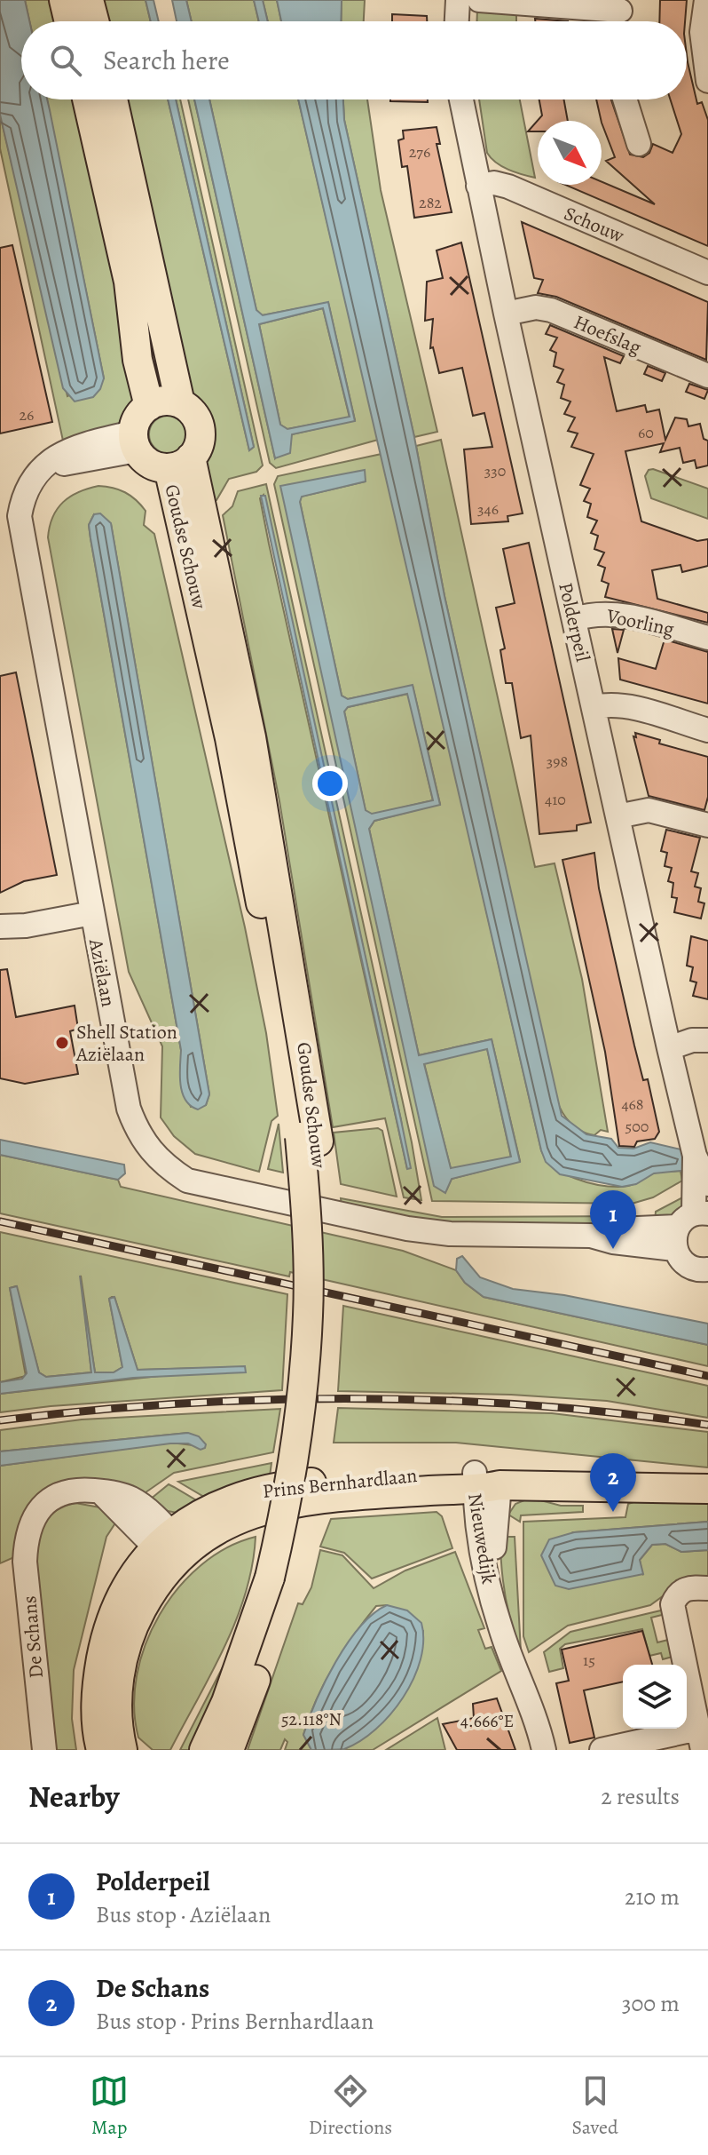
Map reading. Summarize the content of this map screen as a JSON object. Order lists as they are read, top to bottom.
{
  "streets": {
    "main road": ["Goudse Schouw", "Prins Bernhardlaan"],
    "street": [
      "Schouw",
      "Hoefslag",
      "Polderpeil",
      "Voorling",
      "Aziëlaan",
      "Nieuwedijk",
      "De Schans"
    ]
  },
  "crossings": [
    ["Schouw", "Polderpeil"],
    ["Hoefslag", "Polderpeil"],
    ["Goudse Schouw", "Aziëlaan"],
    ["Polderpeil", "Voorling"],
    ["Polderpeil", "Aziëlaan"],
    ["Prins Bernhardlaan", "Nieuwedijk"],
    ["Prins Bernhardlaan", "De Schans"]
  ],
  "places": ["Shell Station Aziëlaan"],
  "house_numbers": [
    "276",
    "282",
    "26",
    "60",
    "330",
    "346",
    "398",
    "410",
    "468",
    "500",
    "15"
  ],
  "north": "bottom right",
  "page": {
    "search": "Search here",
    "pins": ["1", "2"],
    "heading": ["Nearby", "2 results"],
    "list": [
      {
        "mark": "1",
        "name": "Polderpeil",
        "note": "Bus stop · Aziëlaan",
        "value": "210 m"
      },
      {
        "mark": "2",
        "name": "De Schans",
        "note": "Bus stop · Prins Bernhardlaan",
        "value": "300 m"
      }
    ],
    "nav": ["Map", "Directions", "Saved"]
  },
  "coordinates": ["52.118°N", "4.666°E"]
}
